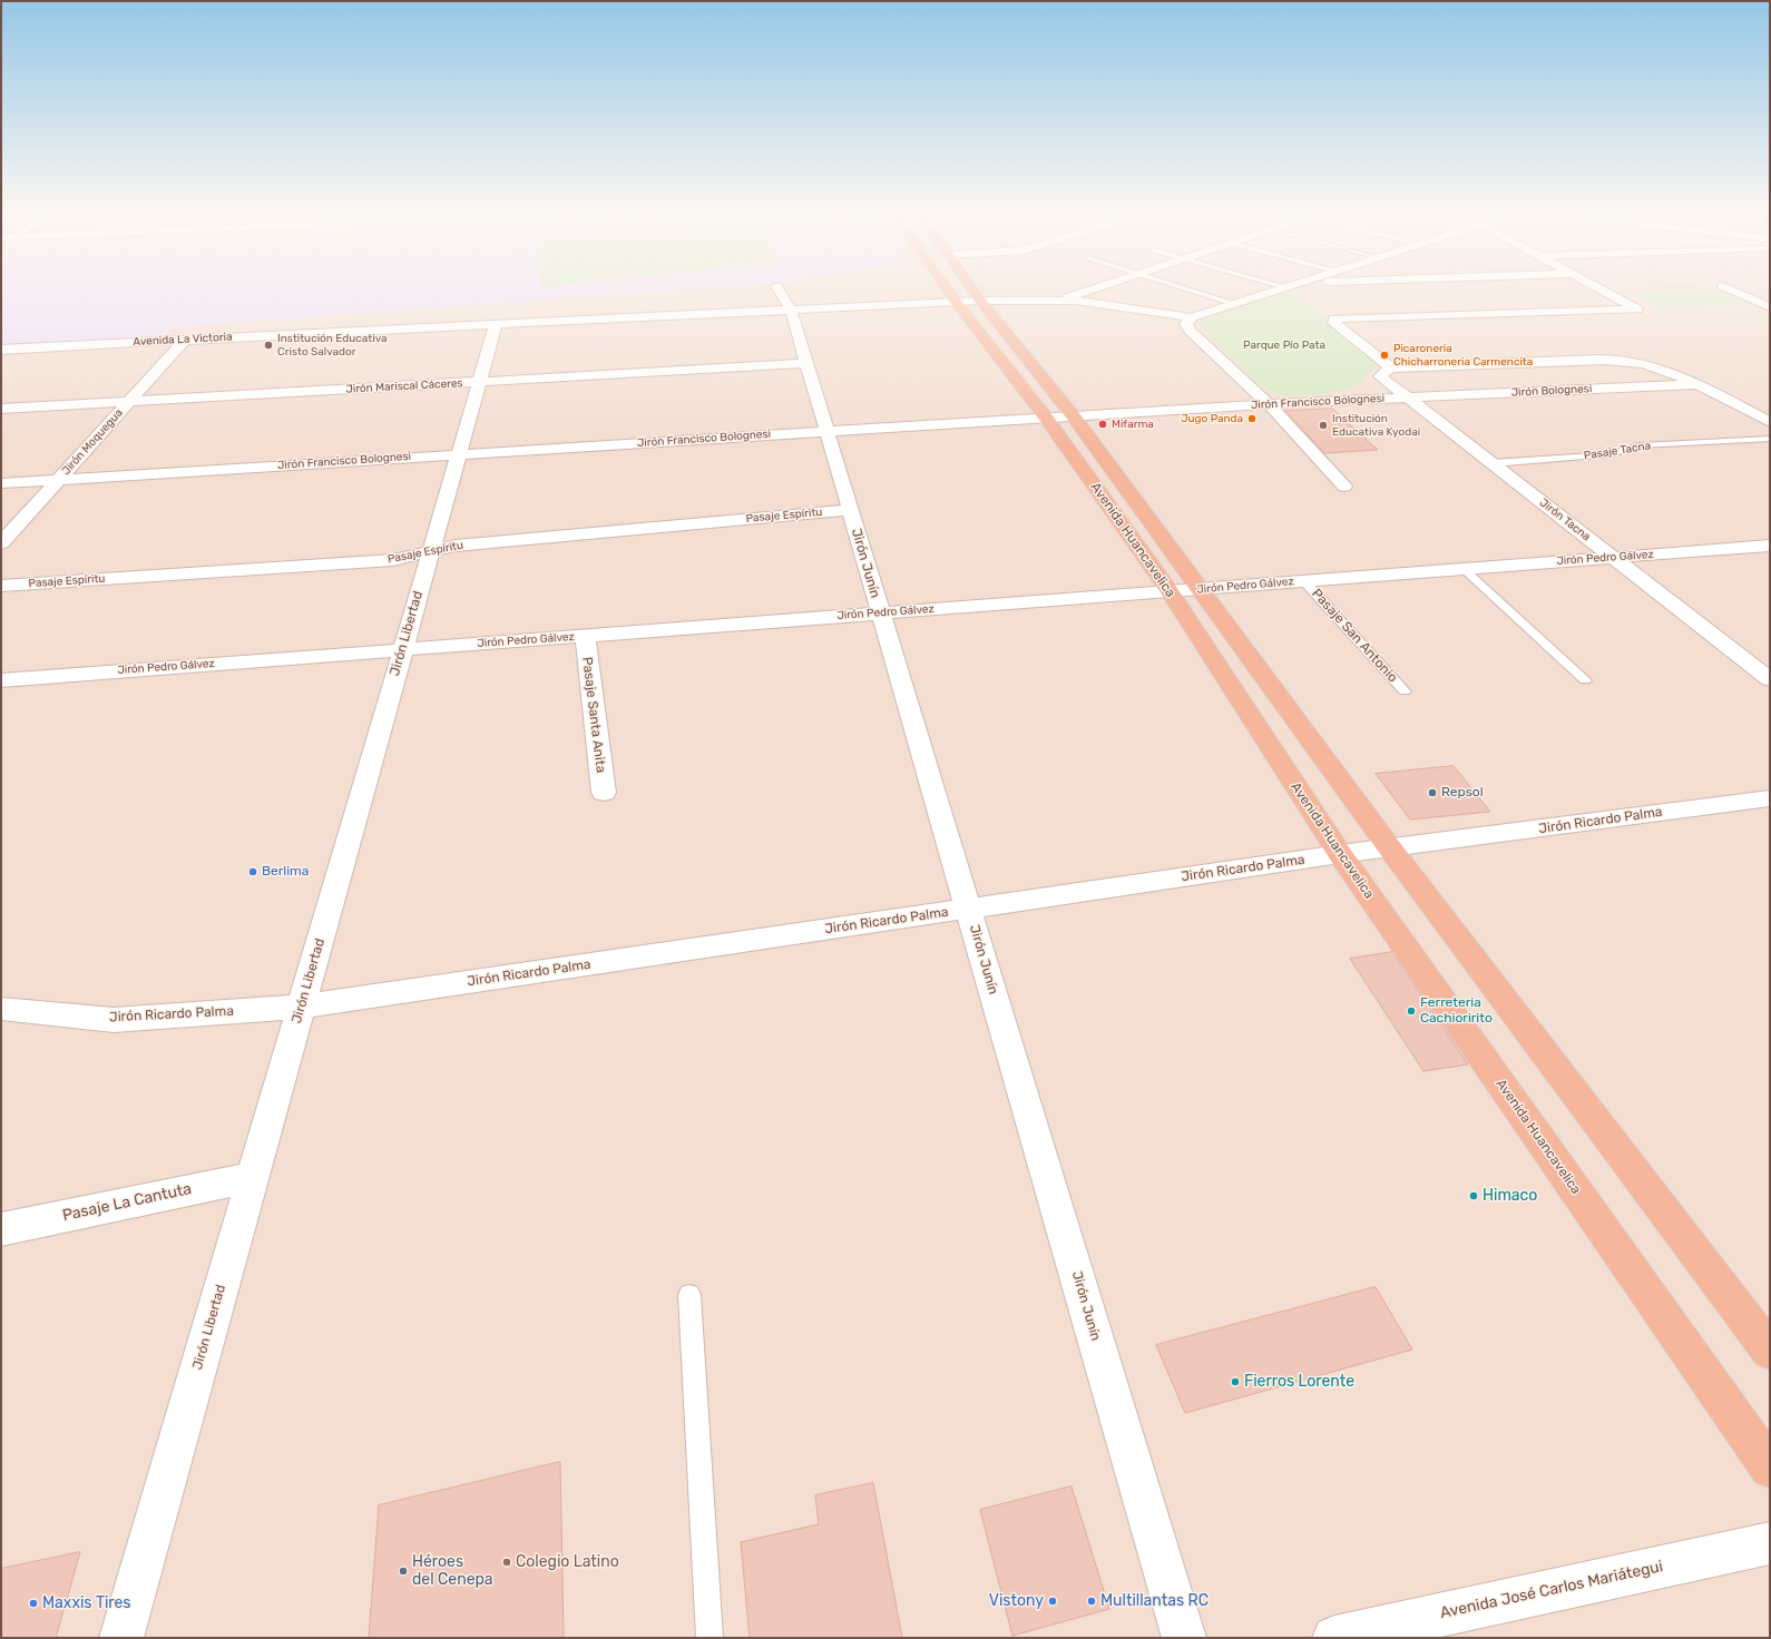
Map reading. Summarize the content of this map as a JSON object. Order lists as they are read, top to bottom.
{
  "streets": {
    "highway": ["Avenida Huancavelica"],
    "street": [
      "Avenida La Victoria",
      "Jirón Mariscal Cáceres",
      "Jirón Bolognesi",
      "Jirón Francisco Bolognesi",
      "Jirón Moquegua",
      "Pasaje Espíritu",
      "Jirón Tacna",
      "Jirón Pedro Gálvez",
      "Jirón Junín",
      "Jirón Libertad",
      "Pasaje Santa Anita",
      "Jirón Ricardo Palma",
      "Pasaje La Cantuta",
      "Avenida José Carlos Mariátegui"
    ],
    "lane": ["Pasaje Tacna", "Pasaje San Antonio"]
  },
  "crossings": [
    ["Avenida La Victoria", "Jirón Moquegua"],
    ["Avenida La Victoria", "Avenida Huancavelica"],
    ["Avenida La Victoria", "Jirón Junín"],
    ["Avenida La Victoria", "Jirón Libertad"],
    ["Jirón Mariscal Cáceres", "Jirón Moquegua"],
    ["Jirón Mariscal Cáceres", "Jirón Junín"],
    ["Jirón Mariscal Cáceres", "Jirón Libertad"],
    ["Jirón Bolognesi", "Jirón Francisco Bolognesi"],
    ["Jirón Bolognesi", "Jirón Tacna"],
    ["Jirón Francisco Bolognesi", "Jirón Moquegua"],
    ["Jirón Francisco Bolognesi", "Jirón Tacna"],
    ["Jirón Francisco Bolognesi", "Avenida Huancavelica"],
    ["Jirón Francisco Bolognesi", "Jirón Junín"],
    ["Jirón Francisco Bolognesi", "Jirón Libertad"],
    ["Pasaje Tacna", "Jirón Tacna"],
    ["Pasaje Espíritu", "Jirón Junín"],
    ["Pasaje Espíritu", "Jirón Libertad"],
    ["Jirón Tacna", "Jirón Pedro Gálvez"],
    ["Avenida Huancavelica", "Jirón Pedro Gálvez"],
    ["Avenida Huancavelica", "Jirón Ricardo Palma"],
    ["Jirón Pedro Gálvez", "Jirón Junín"],
    ["Jirón Pedro Gálvez", "Jirón Libertad"],
    ["Jirón Pedro Gálvez", "Pasaje San Antonio"],
    ["Jirón Pedro Gálvez", "Pasaje Santa Anita"],
    ["Jirón Junín", "Jirón Ricardo Palma"],
    ["Jirón Libertad", "Jirón Ricardo Palma"],
    ["Jirón Libertad", "Pasaje La Cantuta"]
  ],
  "parks": ["Parque Pío Pata"],
  "places": [
    "Institución Educativa Cristo Salvador",
    "Picaroneria Chicharroneria Carmencita",
    "Jugo Panda",
    "Mifarma",
    "Institución Educativa Kyodai",
    "Repsol",
    "Berlima",
    "Ferreteria Cachioririto",
    "Himaco",
    "Fierros Lorente",
    "Colegio Latino",
    "Héroes del Cenepa",
    "Vistony",
    "Multillantas RC",
    "Maxxis Tires"
  ]
}
